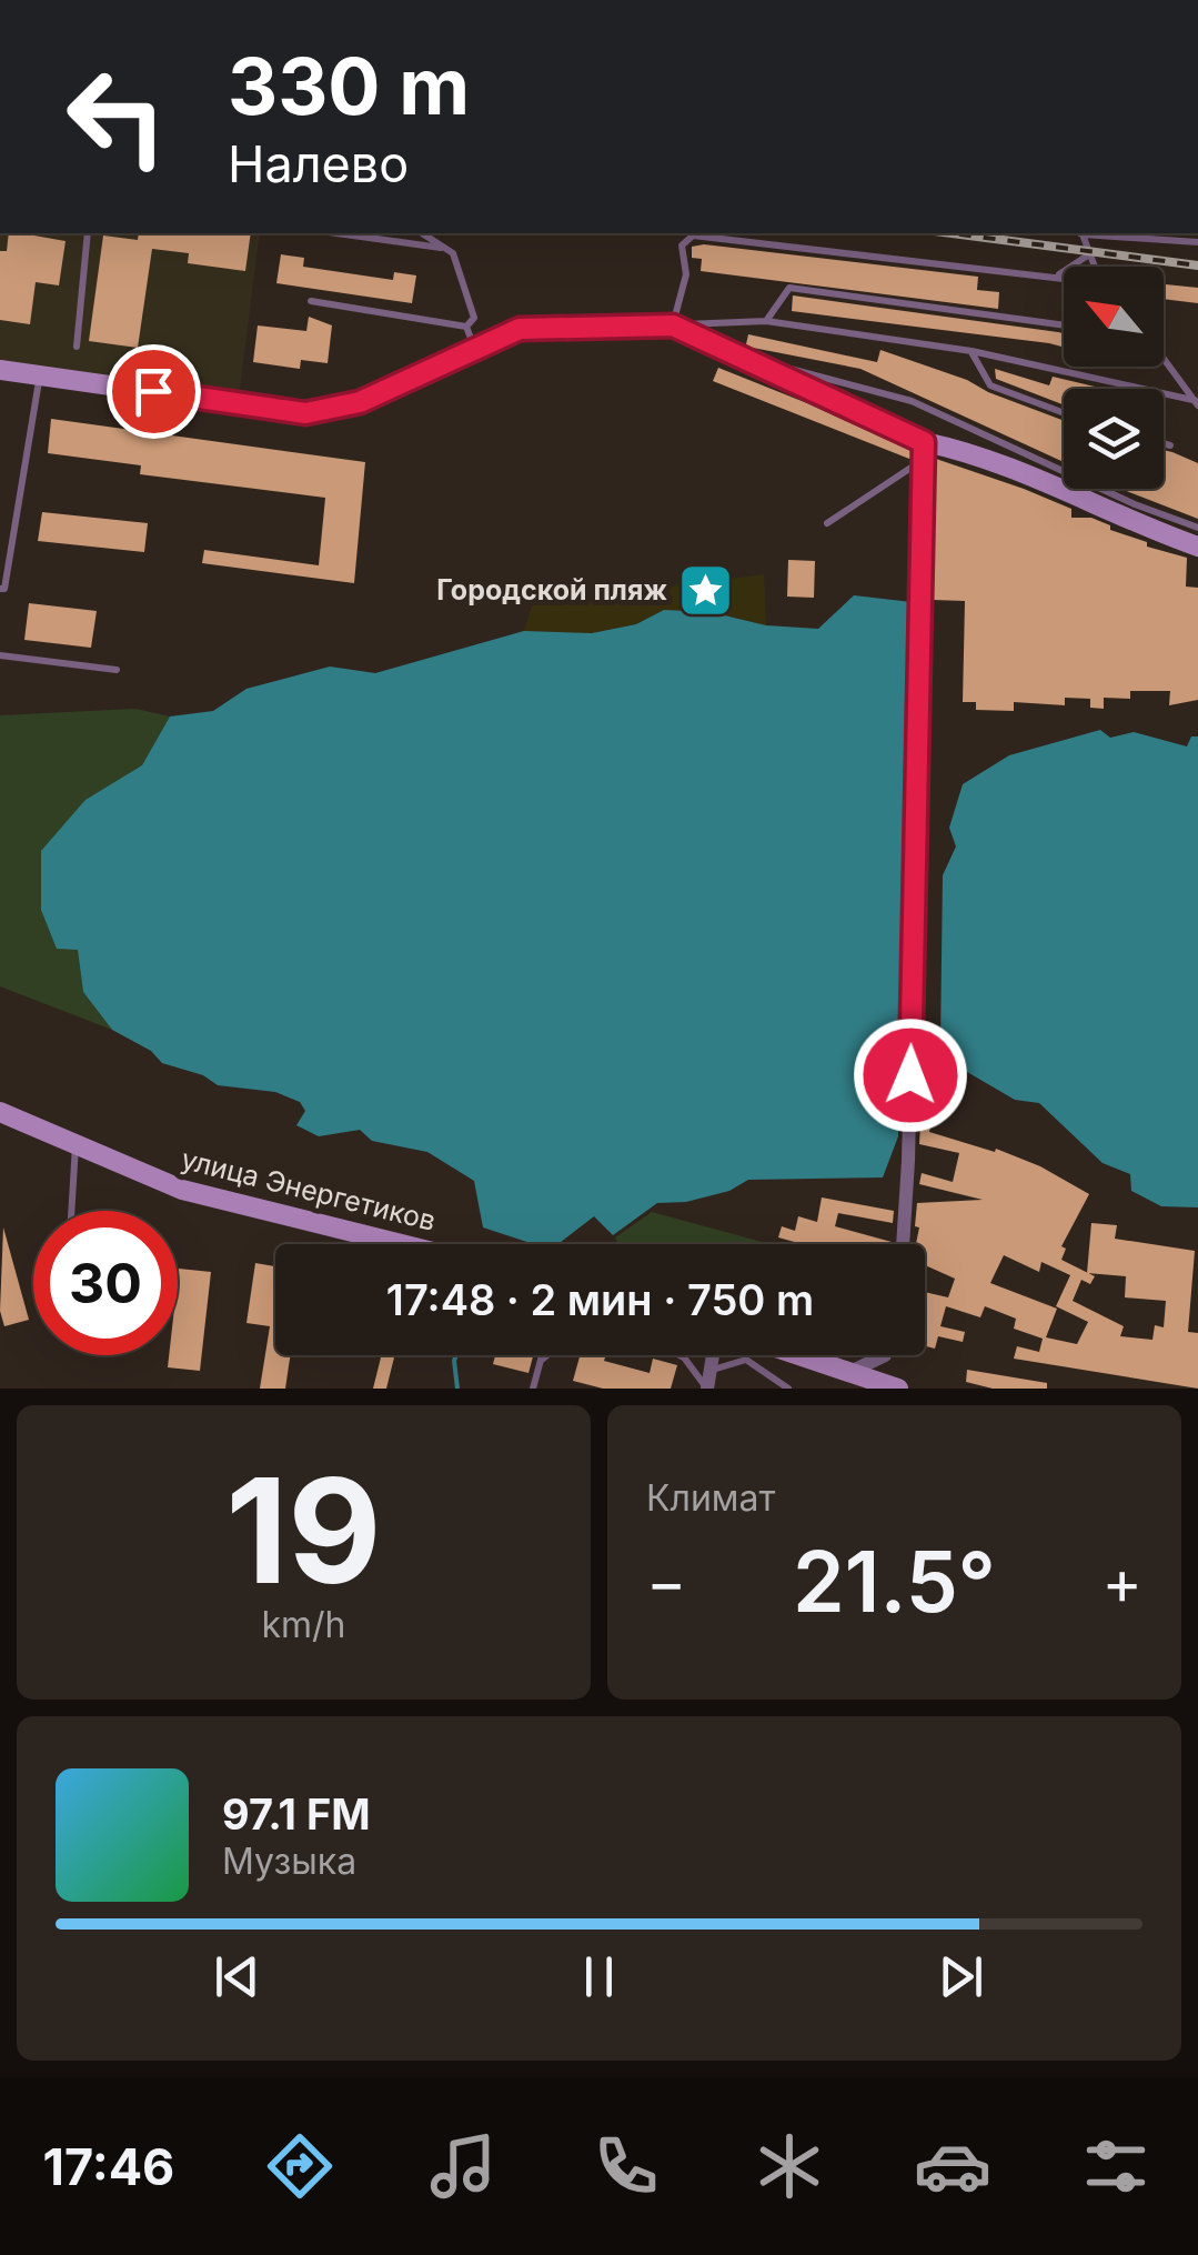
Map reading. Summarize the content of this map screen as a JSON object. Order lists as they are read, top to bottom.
{
  "streets": {
    "street": ["улица Энергетиков"]
  },
  "places": {
    "place": ["Городской пляж"]
  },
  "north": "top left",
  "page": {
    "turn": ["330 m", "Налево"],
    "limit": "30",
    "trip": "17:48 · 2 мин · 750 m",
    "tile": [
      ["19", "km/h"],
      "Климат"
    ],
    "heat": ["−", "21.5°", "+"],
    "song": ["97.1 FM", "Музыка"],
    "tabs": "17:46"
  }
}
